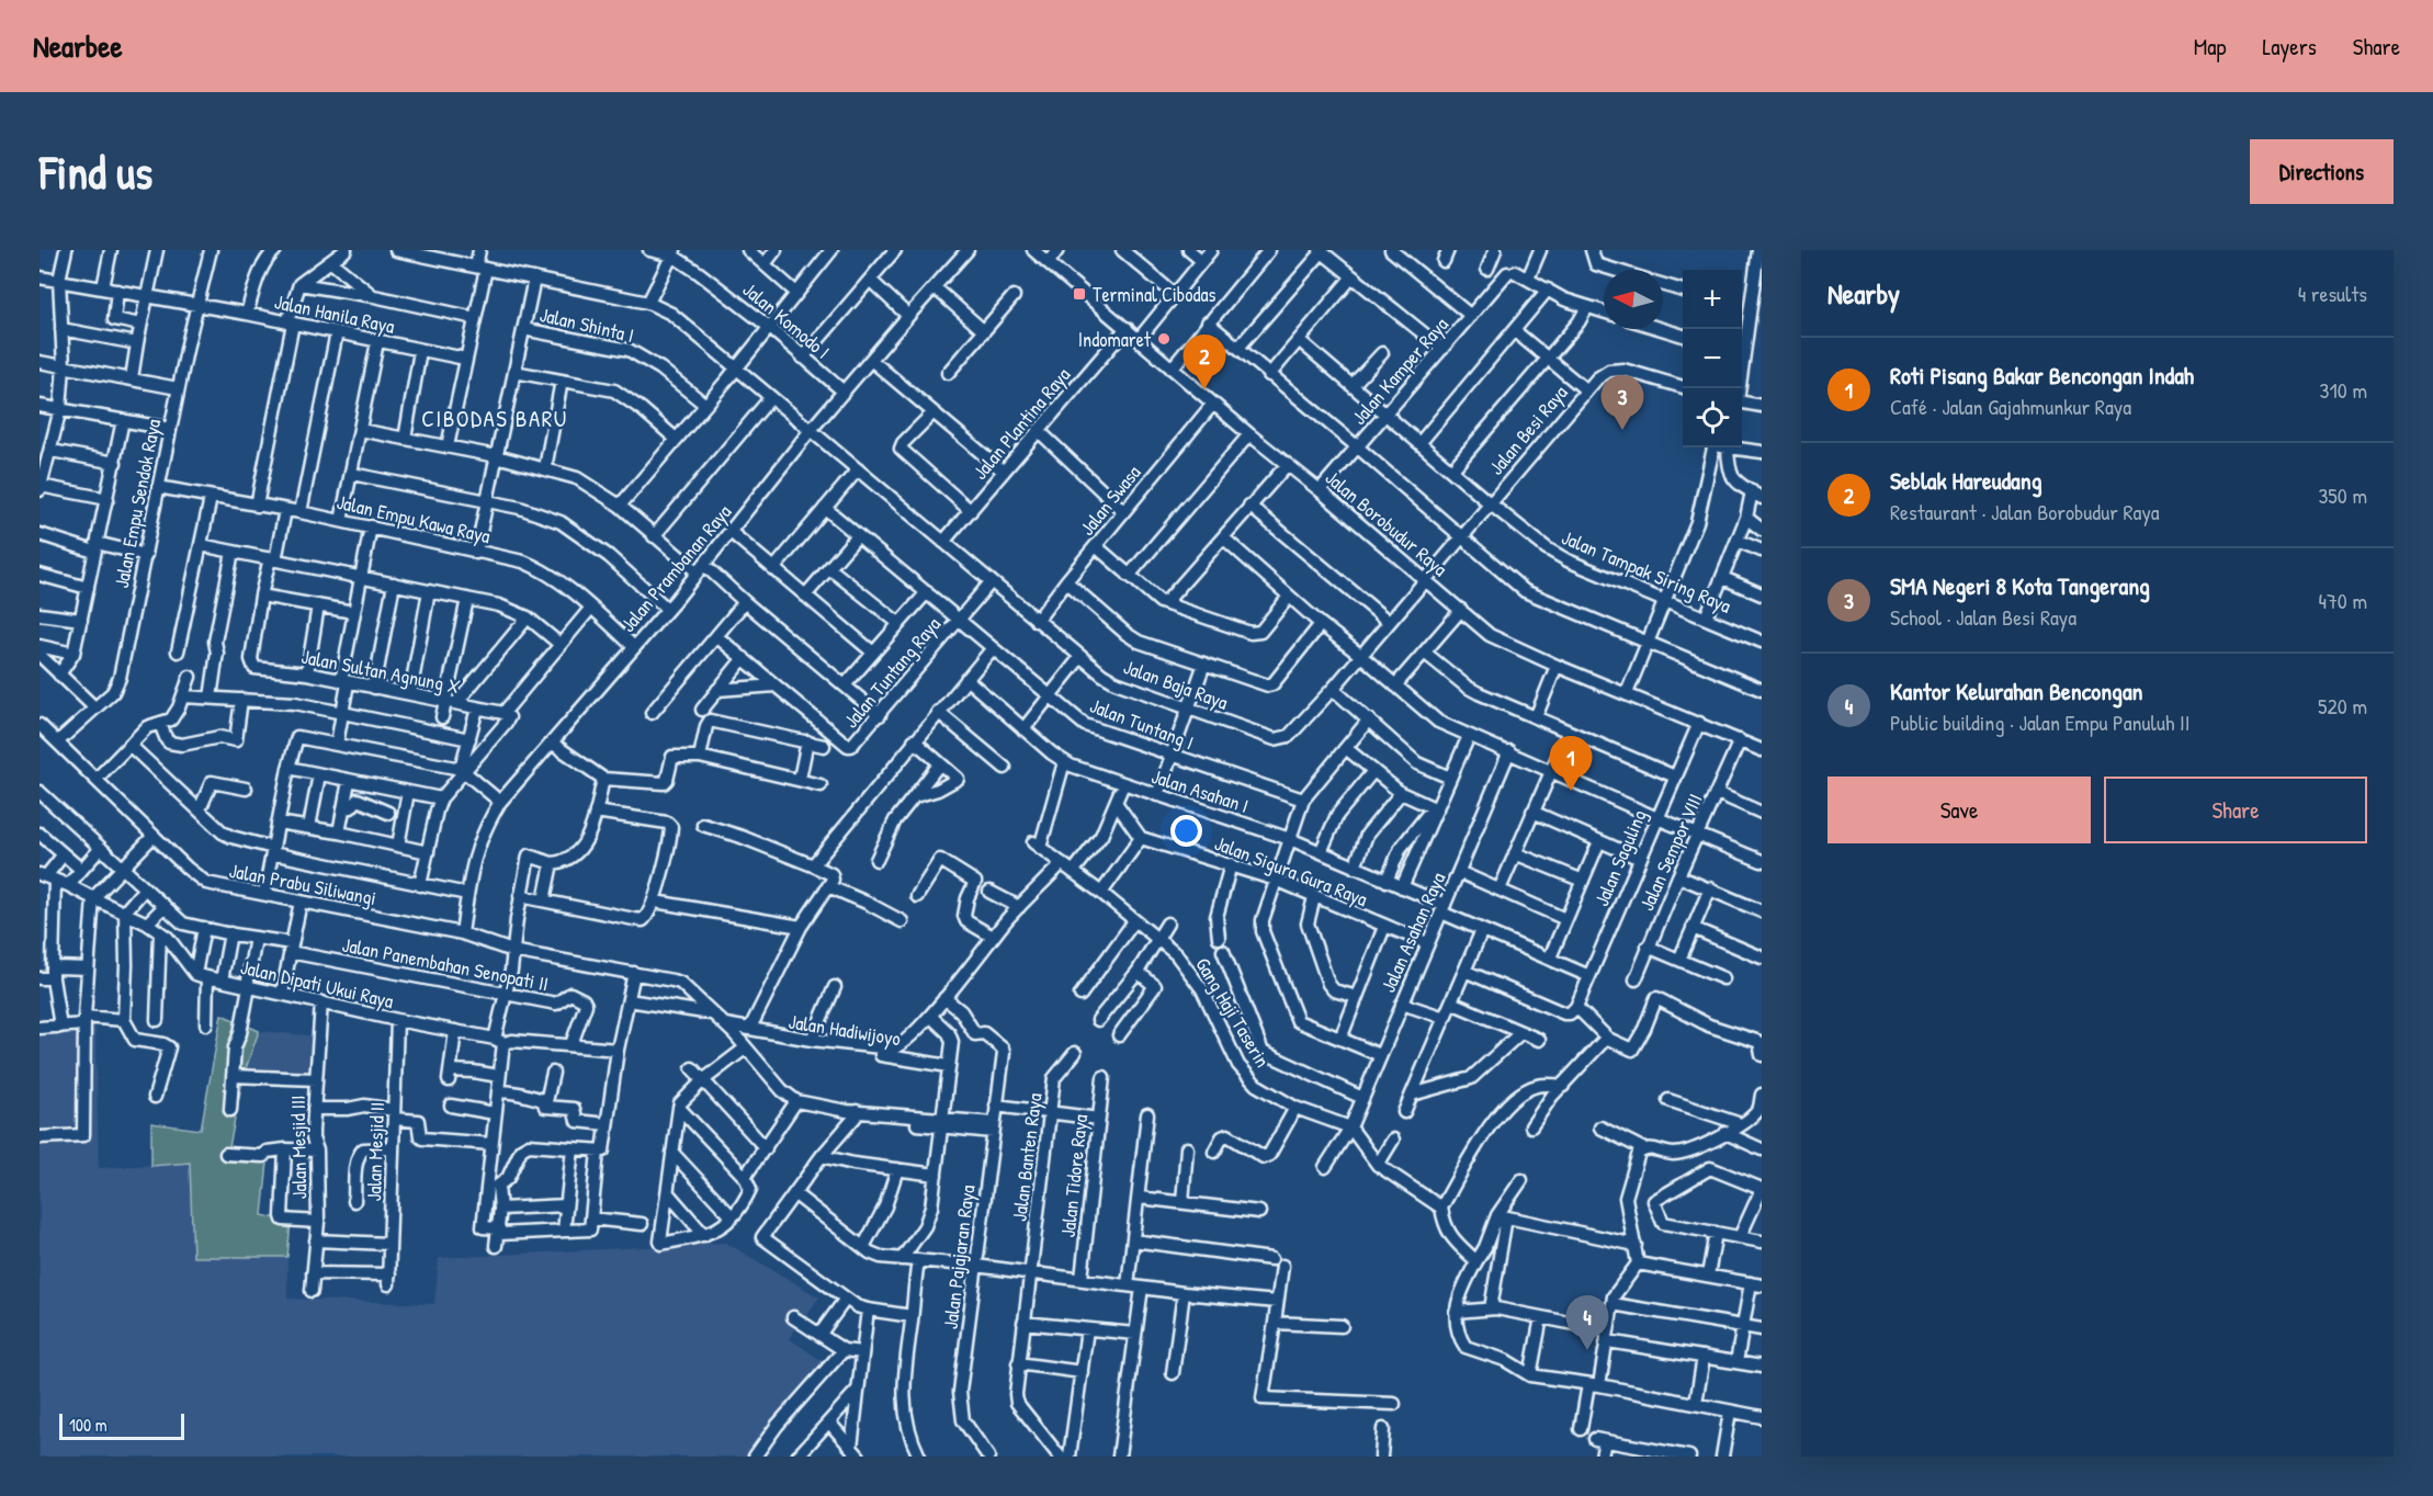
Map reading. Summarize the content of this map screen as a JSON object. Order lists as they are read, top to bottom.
{
  "streets": {
    "street": [
      "Jalan Hanila Raya",
      "Jalan Komodo I",
      "Jalan Shinta I",
      "Jalan Kamper Raya",
      "Jalan Plantina Raya",
      "Jalan Besi Raya",
      "Jalan Swasa",
      "Jalan Empu Sendok Raya",
      "Jalan Empu Kawa Raya",
      "Jalan Borobudur Raya",
      "Jalan Prambanan Raya",
      "Jalan Tampak Siring Raya",
      "Jalan Sultan Agnung X",
      "Jalan Tuntang Raya",
      "Jalan Baja Raya",
      "Jalan Tuntang I",
      "Jalan Asahan I",
      "Jalan Sempor VIII",
      "Jalan Saguling",
      "Jalan Sigura Gura Raya",
      "Jalan Prabu Siliwangi",
      "Jalan Asahan Raya",
      "Jalan Panembahan Senopati II",
      "Jalan Dipati Ukui Raya",
      "Gang Haji Taserin",
      "Jalan Hadiwijoyo",
      "Jalan Mesjid III",
      "Jalan Mesjid II",
      "Jalan Banten Raya",
      "Jalan Tidore Raya",
      "Jalan Pajajaran Raya"
    ]
  },
  "crossings": [
    ["Jalan Hanila Raya", "Jalan Empu Sendok Raya"],
    ["Jalan Komodo I", "Jalan Prambanan Raya"],
    ["Jalan Kamper Raya", "Jalan Borobudur Raya"],
    ["Jalan Kamper Raya", "Jalan Tampak Siring Raya"],
    ["Jalan Plantina Raya", "Jalan Borobudur Raya"],
    ["Jalan Plantina Raya", "Jalan Baja Raya"],
    ["Jalan Besi Raya", "Jalan Borobudur Raya"],
    ["Jalan Besi Raya", "Jalan Tampak Siring Raya"],
    ["Jalan Besi Raya", "Jalan Baja Raya"],
    ["Jalan Swasa", "Jalan Borobudur Raya"],
    ["Jalan Swasa", "Jalan Baja Raya"],
    ["Jalan Empu Sendok Raya", "Jalan Empu Kawa Raya"],
    ["Jalan Empu Sendok Raya", "Jalan Prabu Siliwangi"],
    ["Jalan Empu Kawa Raya", "Jalan Prambanan Raya"],
    ["Jalan Borobudur Raya", "Jalan Baja Raya"],
    ["Jalan Borobudur Raya", "Jalan Sempor VIII"],
    ["Jalan Borobudur Raya", "Jalan Saguling"],
    ["Jalan Prambanan Raya", "Jalan Baja Raya"],
    ["Jalan Prambanan Raya", "Jalan Prabu Siliwangi"],
    ["Jalan Tuntang Raya", "Jalan Baja Raya"],
    ["Jalan Tuntang Raya", "Jalan Tuntang I"],
    ["Jalan Asahan I", "Jalan Saguling"],
    ["Jalan Asahan I", "Jalan Asahan Raya"],
    ["Jalan Asahan I", "Gang Haji Taserin"],
    ["Jalan Sigura Gura Raya", "Jalan Asahan Raya"],
    ["Jalan Prabu Siliwangi", "Jalan Hadiwijoyo"],
    ["Jalan Asahan Raya", "Gang Haji Taserin"],
    ["Jalan Panembahan Senopati II", "Jalan Dipati Ukui Raya"],
    ["Jalan Dipati Ukui Raya", "Jalan Mesjid III"],
    ["Jalan Dipati Ukui Raya", "Jalan Mesjid II"],
    ["Jalan Mesjid III", "Jalan Mesjid II"]
  ],
  "districts": ["CIBODAS BARU"],
  "places": {
    "transit": ["Terminal Cibodas"],
    "other": ["Indomaret"]
  },
  "scale_bar": "100 m",
  "north": "left",
  "page": {
    "header": "Nearbee",
    "nav": ["Map", "Layers", "Share"],
    "buttons": [
      "Directions",
      ["Save", "Share"]
    ],
    "title": "Find us",
    "heading": ["Nearby", "4 results"],
    "map_buttons": ["+", "−"],
    "pins": [
      "2",
      "3",
      "1",
      "4"
    ],
    "list": [
      {
        "mark": "1",
        "name": "Roti Pisang Bakar Bencongan Indah",
        "note": "Café · Jalan Gajahmunkur Raya",
        "value": "310 m"
      },
      {
        "mark": "2",
        "name": "Seblak Hareudang",
        "note": "Restaurant · Jalan Borobudur Raya",
        "value": "350 m"
      },
      {
        "mark": "3",
        "name": "SMA Negeri 8 Kota Tangerang",
        "note": "School · Jalan Besi Raya",
        "value": "470 m"
      },
      {
        "mark": "4",
        "name": "Kantor Kelurahan Bencongan",
        "note": "Public building · Jalan Empu Panuluh II",
        "value": "520 m"
      }
    ],
    "scale": "100 m"
  }
}
